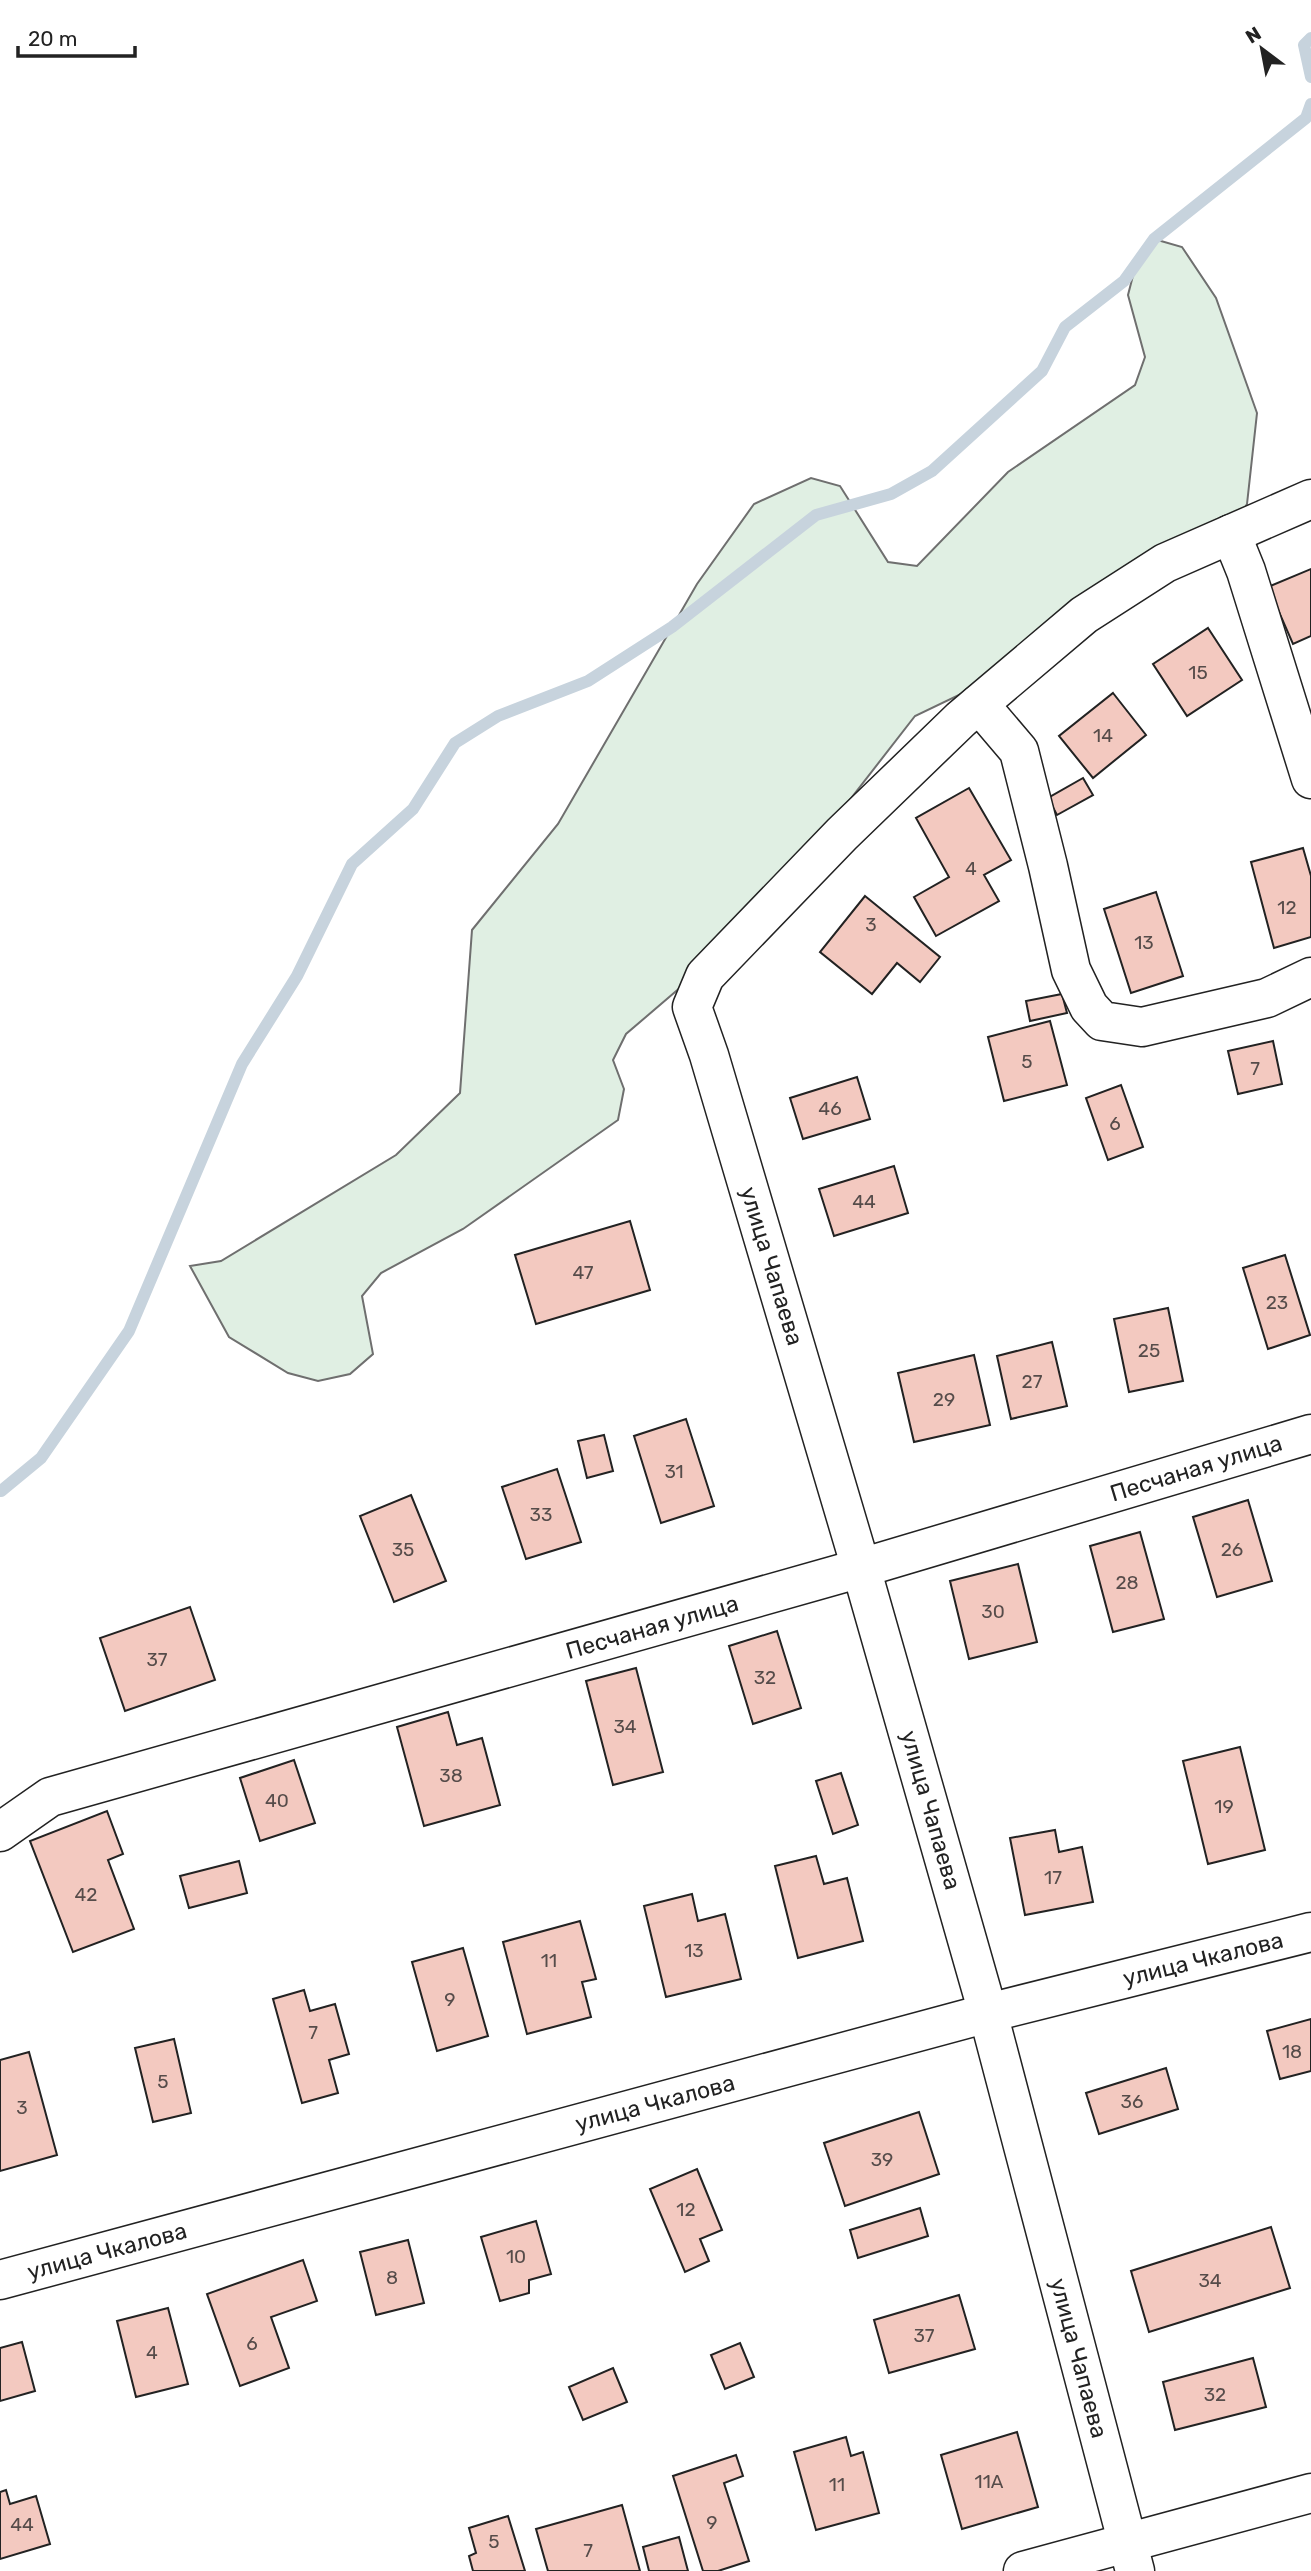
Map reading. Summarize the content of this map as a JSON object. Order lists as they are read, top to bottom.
{
  "streets": {
    "street": ["улица Чапаева", "Песчаная улица", "улица Чкалова"]
  },
  "crossings": [
    ["улица Чапаева", "Песчаная улица"],
    ["улица Чапаева", "улица Чкалова"]
  ],
  "house_numbers": [
    "15",
    "14",
    "4",
    "12",
    "3",
    "13",
    "5",
    "7",
    "46",
    "6",
    "44",
    "47",
    "23",
    "25",
    "27",
    "29",
    "31",
    "33",
    "35",
    "26",
    "28",
    "30",
    "37",
    "32",
    "34",
    "38",
    "40",
    "19",
    "17",
    "42",
    "13",
    "11",
    "9",
    "7",
    "18",
    "5",
    "36",
    "3",
    "39",
    "12",
    "10",
    "8",
    "34",
    "37",
    "6",
    "4",
    "32",
    "11А",
    "11",
    "9",
    "44",
    "5",
    "7"
  ],
  "scale_bar": "20 m",
  "north": "top left"
}
